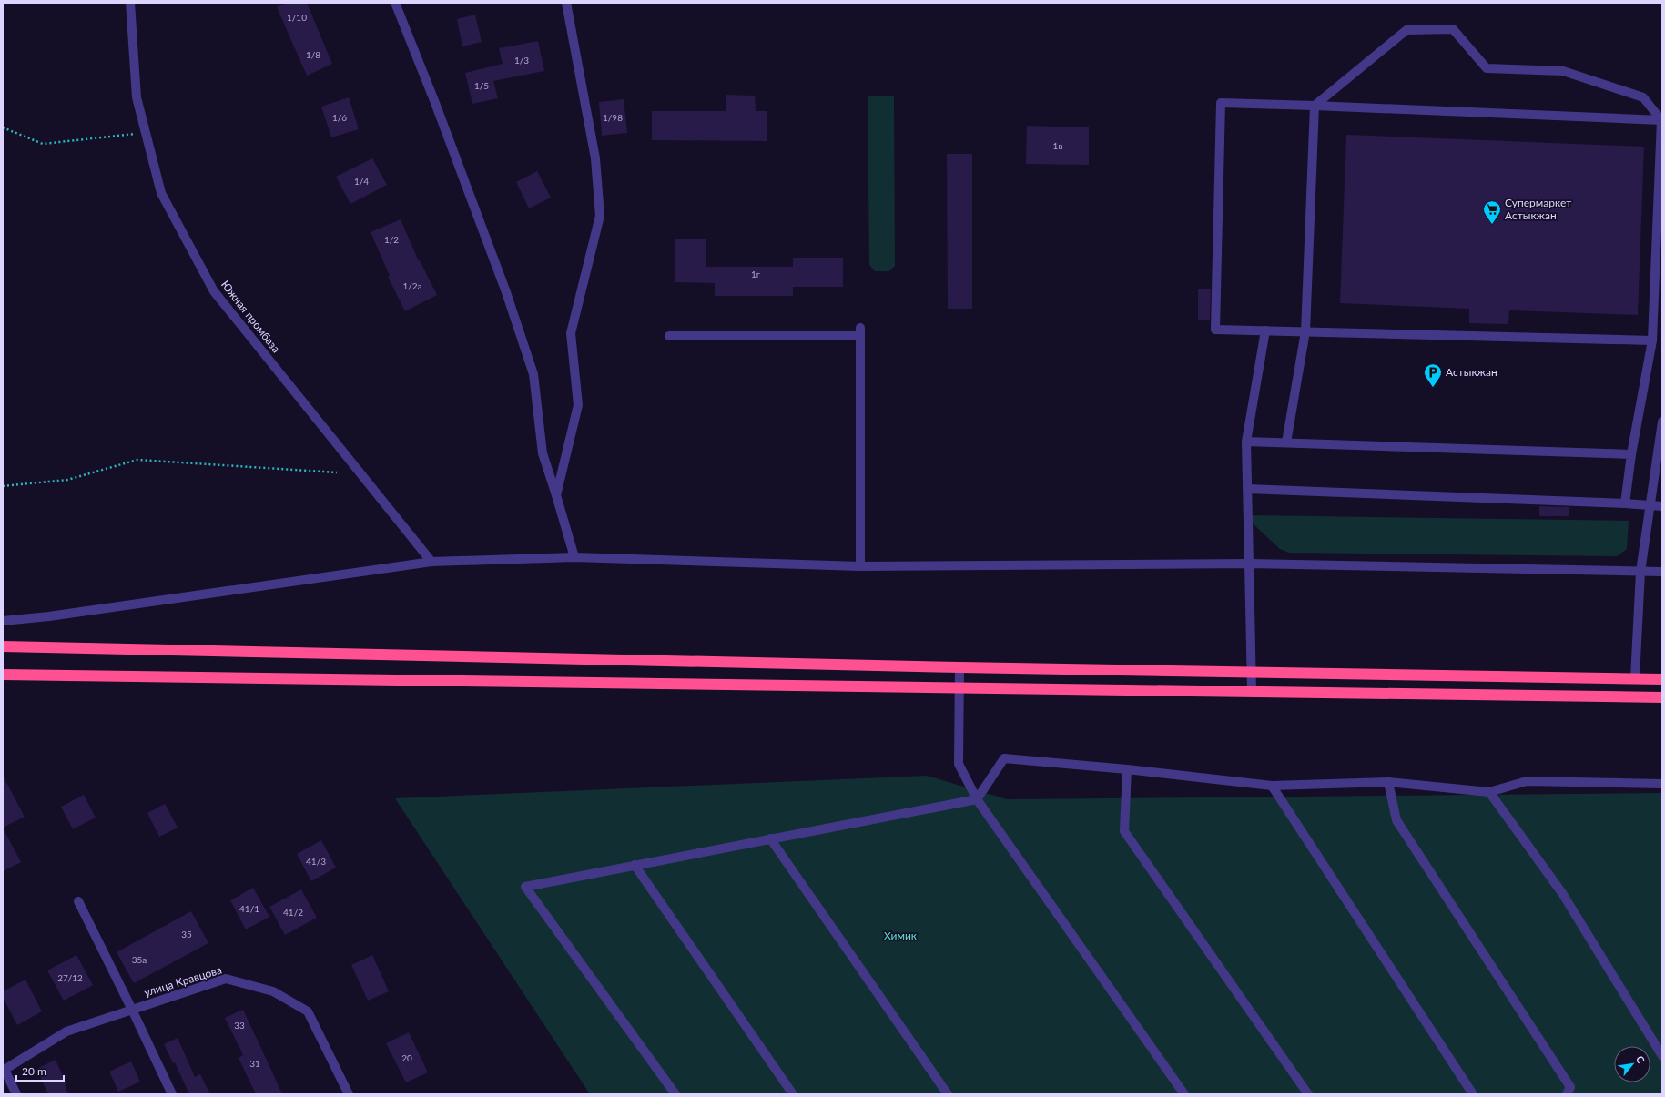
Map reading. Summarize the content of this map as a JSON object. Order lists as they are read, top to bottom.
{
  "streets": {
    "street": ["Южная промбаза", "улица Кравцова"]
  },
  "parks": ["Химик"],
  "places": {
    "supermarket": ["Супермаркет Астыкжан"],
    "parking": ["Астыкжан"]
  },
  "house_numbers": [
    "1/10",
    "1/8",
    "1/3",
    "1/5",
    "1/6",
    "1/98",
    "1в",
    "1/4",
    "1/2",
    "1г",
    "1/2а",
    "41/3",
    "41/1",
    "41/2",
    "35",
    "35а",
    "27/12",
    "33",
    "20",
    "31"
  ],
  "scale_bar": "20 m",
  "north": "top right"
}
